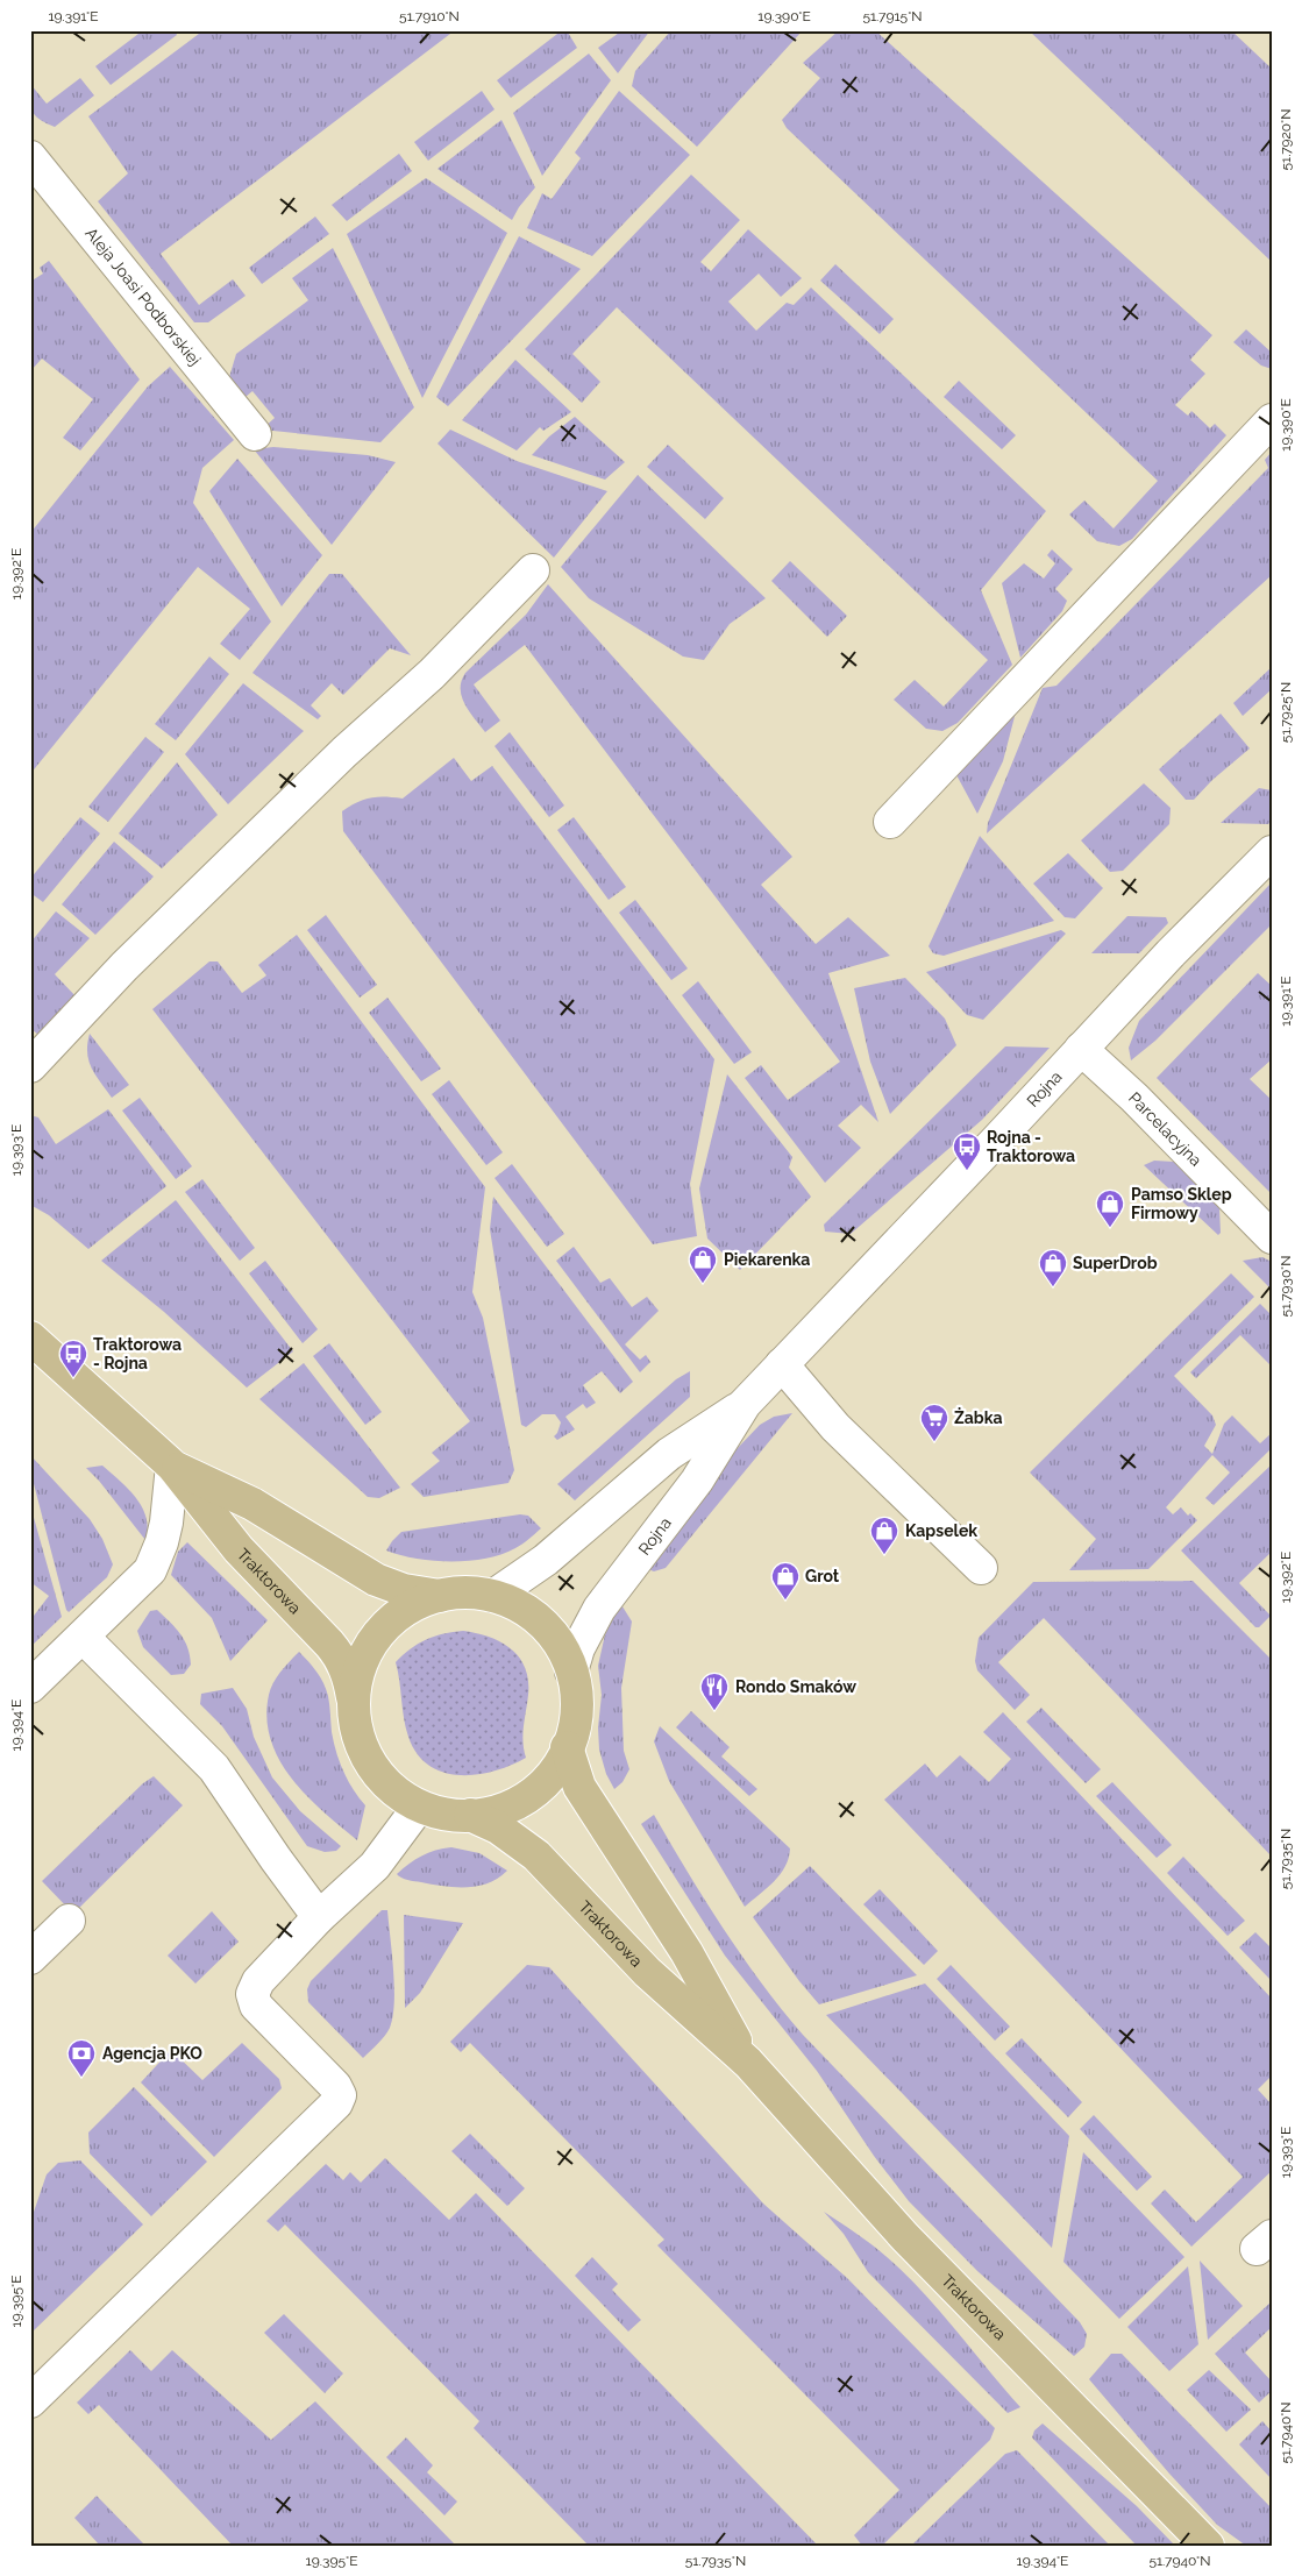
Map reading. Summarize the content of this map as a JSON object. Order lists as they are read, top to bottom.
{
  "streets": {
    "main road": ["Traktorowa"],
    "street": ["Aleja Joasi Podborskiej", "Rojna", "Parcelacyjna"]
  },
  "crossings": [
    ["Rojna", "Parcelacyjna"]
  ],
  "places": {
    "bus stop": ["Rojna - Traktorowa", "Traktorowa - Rojna"],
    "shop": [
      "Pamso Sklep Firmowy",
      "Piekarenka",
      "SuperDrob",
      "Kapselek",
      "Grot"
    ],
    "supermarket": ["Żabka"],
    "restaurant": ["Rondo Smaków"],
    "bank": ["Agencja PKO"]
  },
  "coordinates": [
    "19.391°E",
    "51.7910°N",
    "19.390°E",
    "51.7915°N",
    "51.7920°N",
    "19.392°E",
    "51.7925°N",
    "19.393°E",
    "51.7930°N",
    "19.394°E",
    "51.7935°N",
    "19.395°E",
    "51.7940°N"
  ]
}
